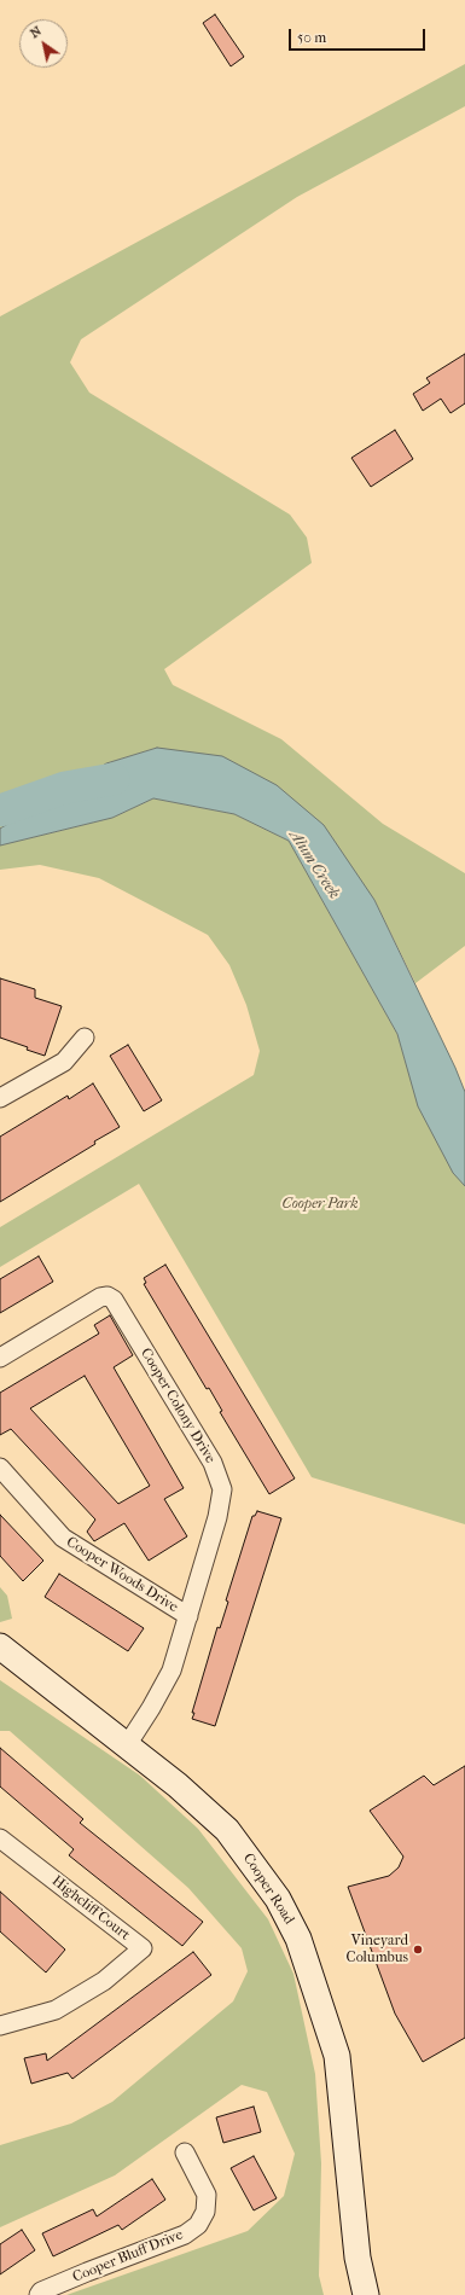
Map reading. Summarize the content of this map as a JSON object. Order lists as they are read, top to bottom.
{
  "streets": {
    "street": [
      "Cooper Colony Drive",
      "Cooper Woods Drive",
      "Cooper Road",
      "Highcliff Court",
      "Cooper Bluff Drive"
    ]
  },
  "crossings": [
    ["Cooper Colony Drive", "Cooper Woods Drive"],
    ["Cooper Colony Drive", "Cooper Road"]
  ],
  "water": ["Alum Creek"],
  "parks": ["Cooper Park"],
  "places": ["Vineyard Columbus"],
  "scale_bar": "50 m",
  "north": "top left"
}
